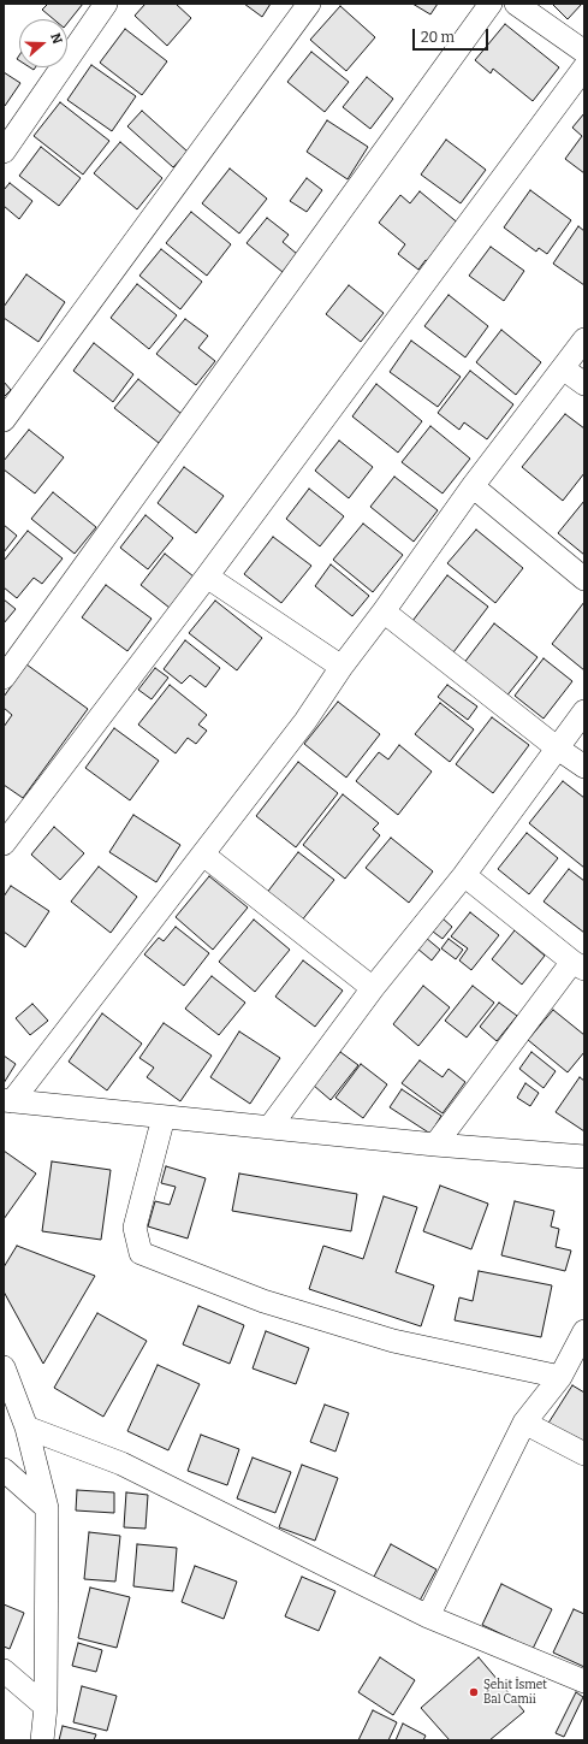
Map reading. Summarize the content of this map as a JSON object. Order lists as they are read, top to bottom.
{
  "places": ["Şehit İsmet Bal Camii"],
  "scale_bar": "20 m",
  "north": "right"
}
